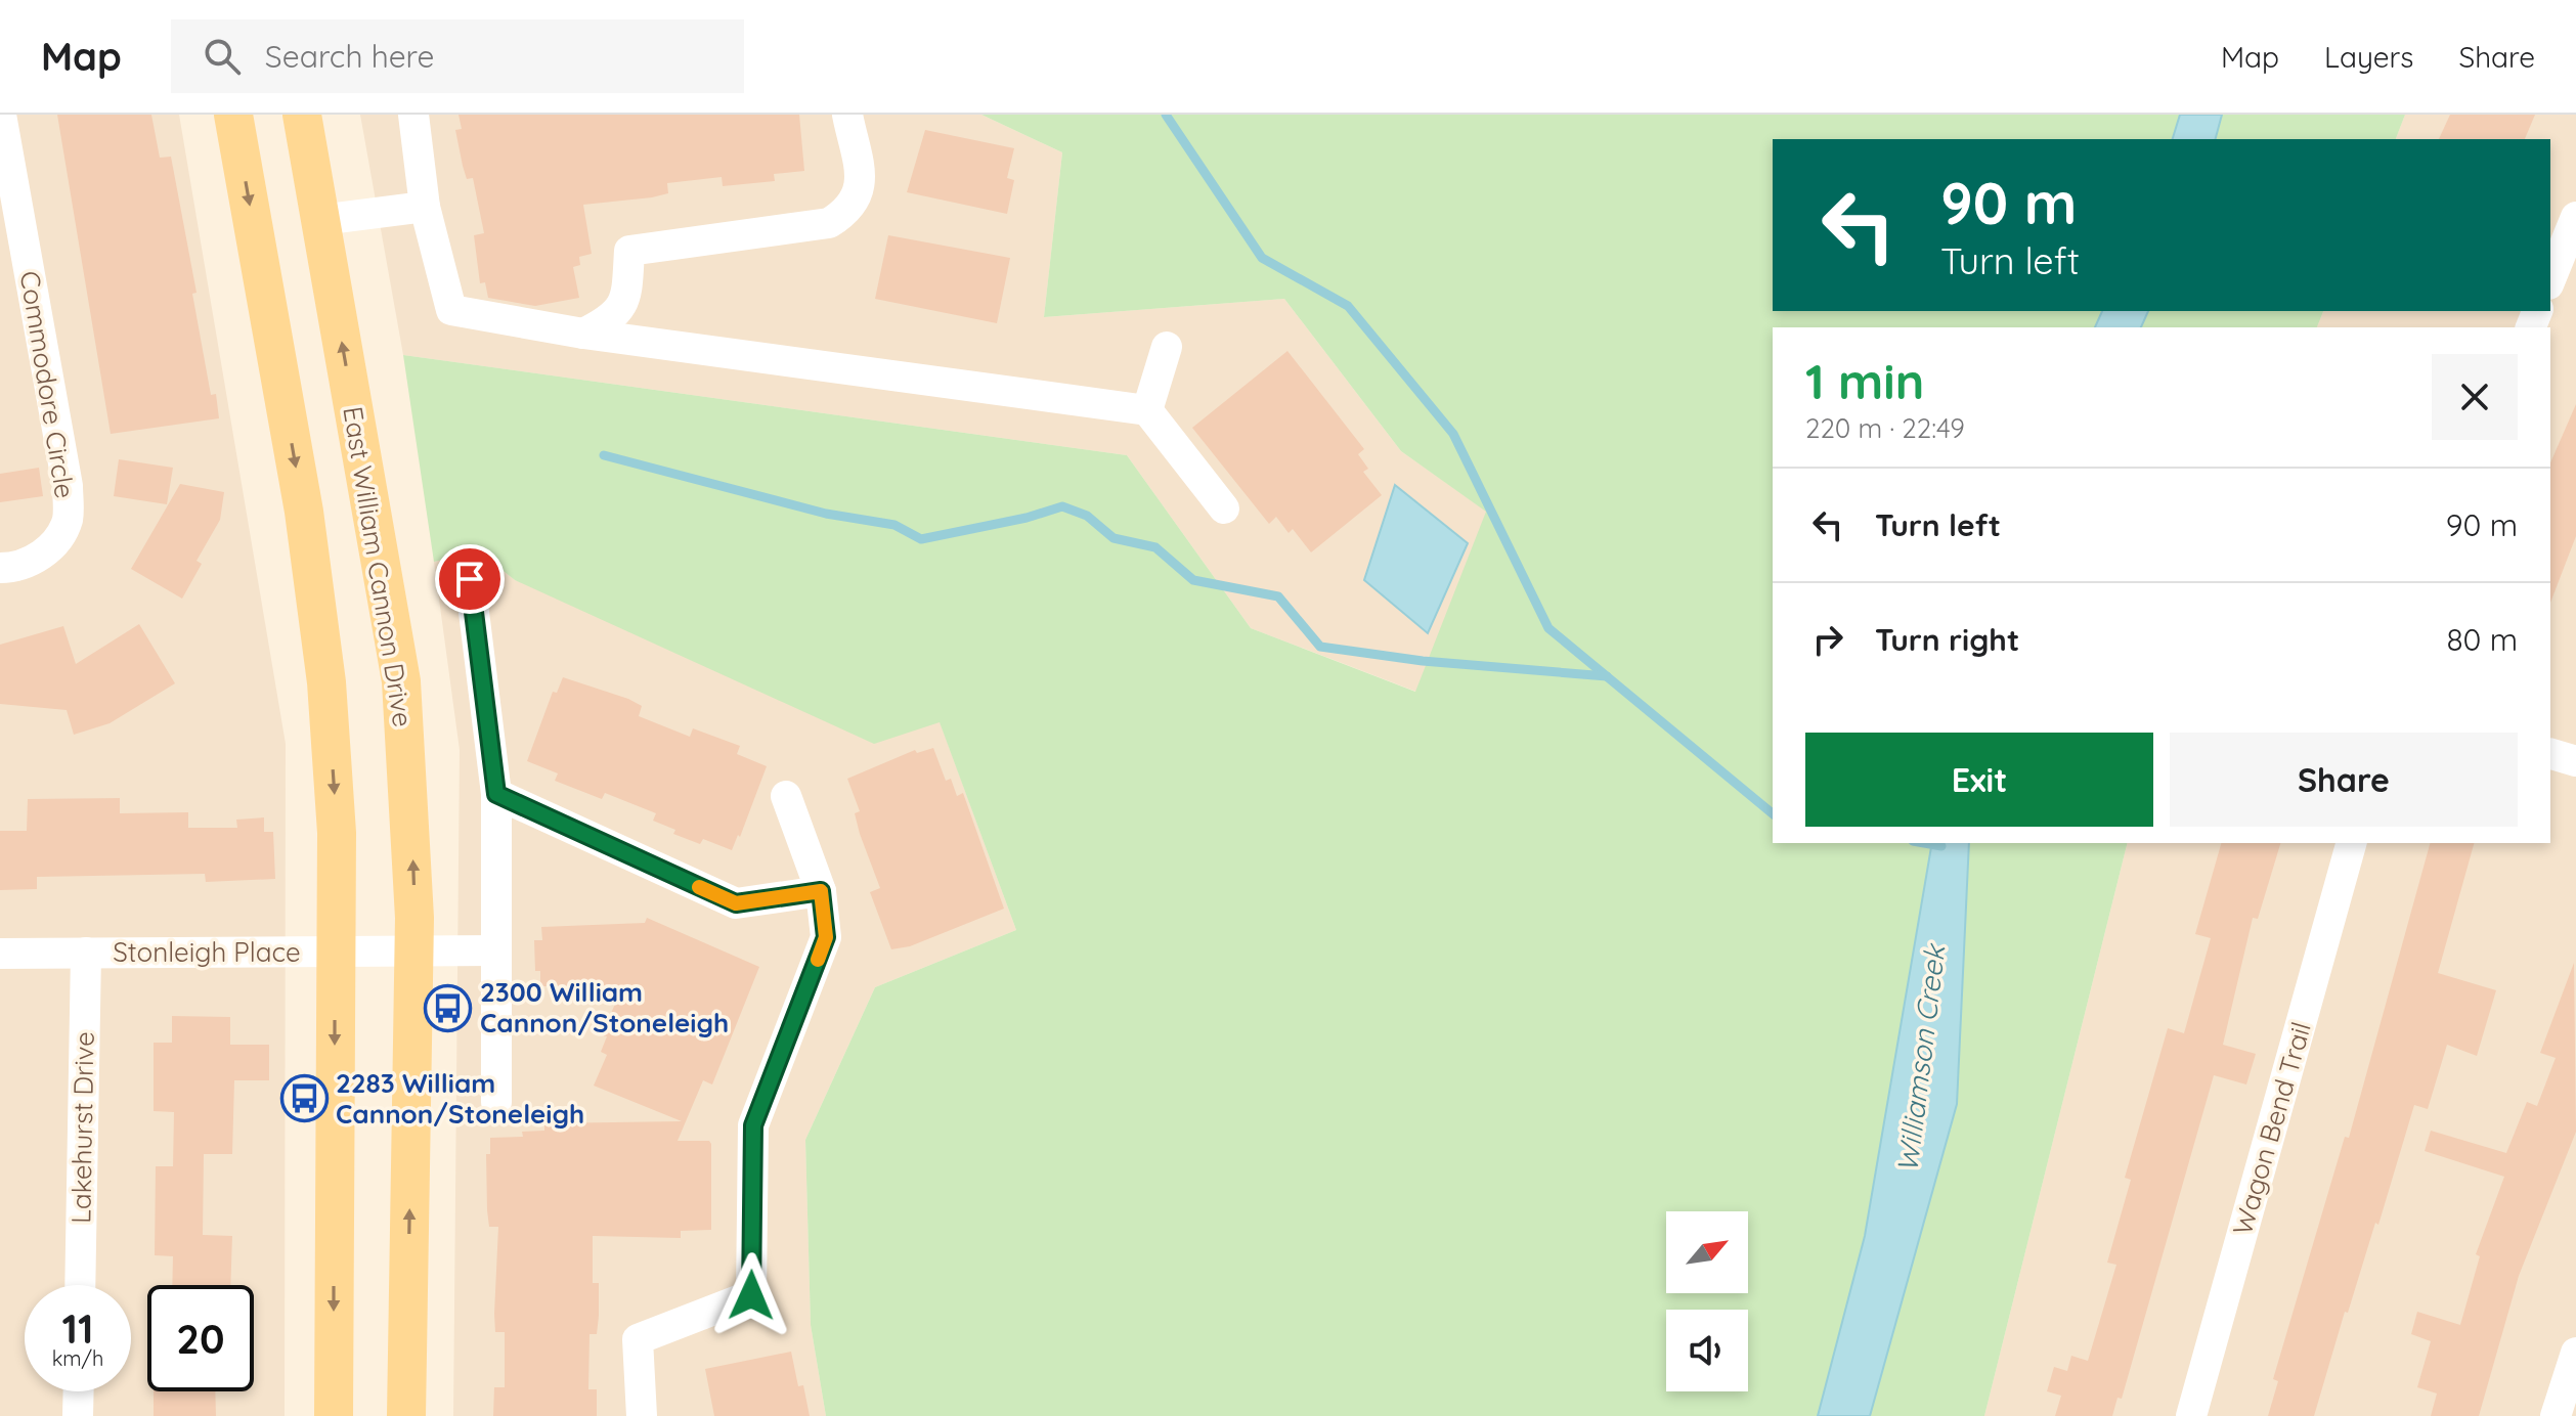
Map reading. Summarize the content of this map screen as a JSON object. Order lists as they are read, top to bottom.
{
  "streets": {
    "main road": ["East William Cannon Drive"],
    "street": [
      "Commodore Circle",
      "Stonleigh Place",
      "Lakehurst Drive",
      "Wagon Bend Trail"
    ]
  },
  "crossings": [
    ["East William Cannon Drive", "Stonleigh Place"],
    ["Stonleigh Place", "Lakehurst Drive"]
  ],
  "water": ["Williamson Creek"],
  "places": {
    "bus stop": ["2300 William Cannon/Stoneleigh", "2283 William Cannon/Stoneleigh"]
  },
  "north": "top right",
  "page": {
    "header": "Map",
    "search": "Search here",
    "nav": ["Map", "Layers", "Share"],
    "turn": ["90 m", "Turn left"],
    "heading": ["1 min", "220 m · 22:49"],
    "list": [
      {
        "name": "Turn left",
        "value": "90 m"
      },
      {
        "name": "Turn right",
        "value": "80 m"
      }
    ],
    "buttons": ["Exit", "Share"],
    "speed": "11 km/h",
    "limit": "20"
  }
}
